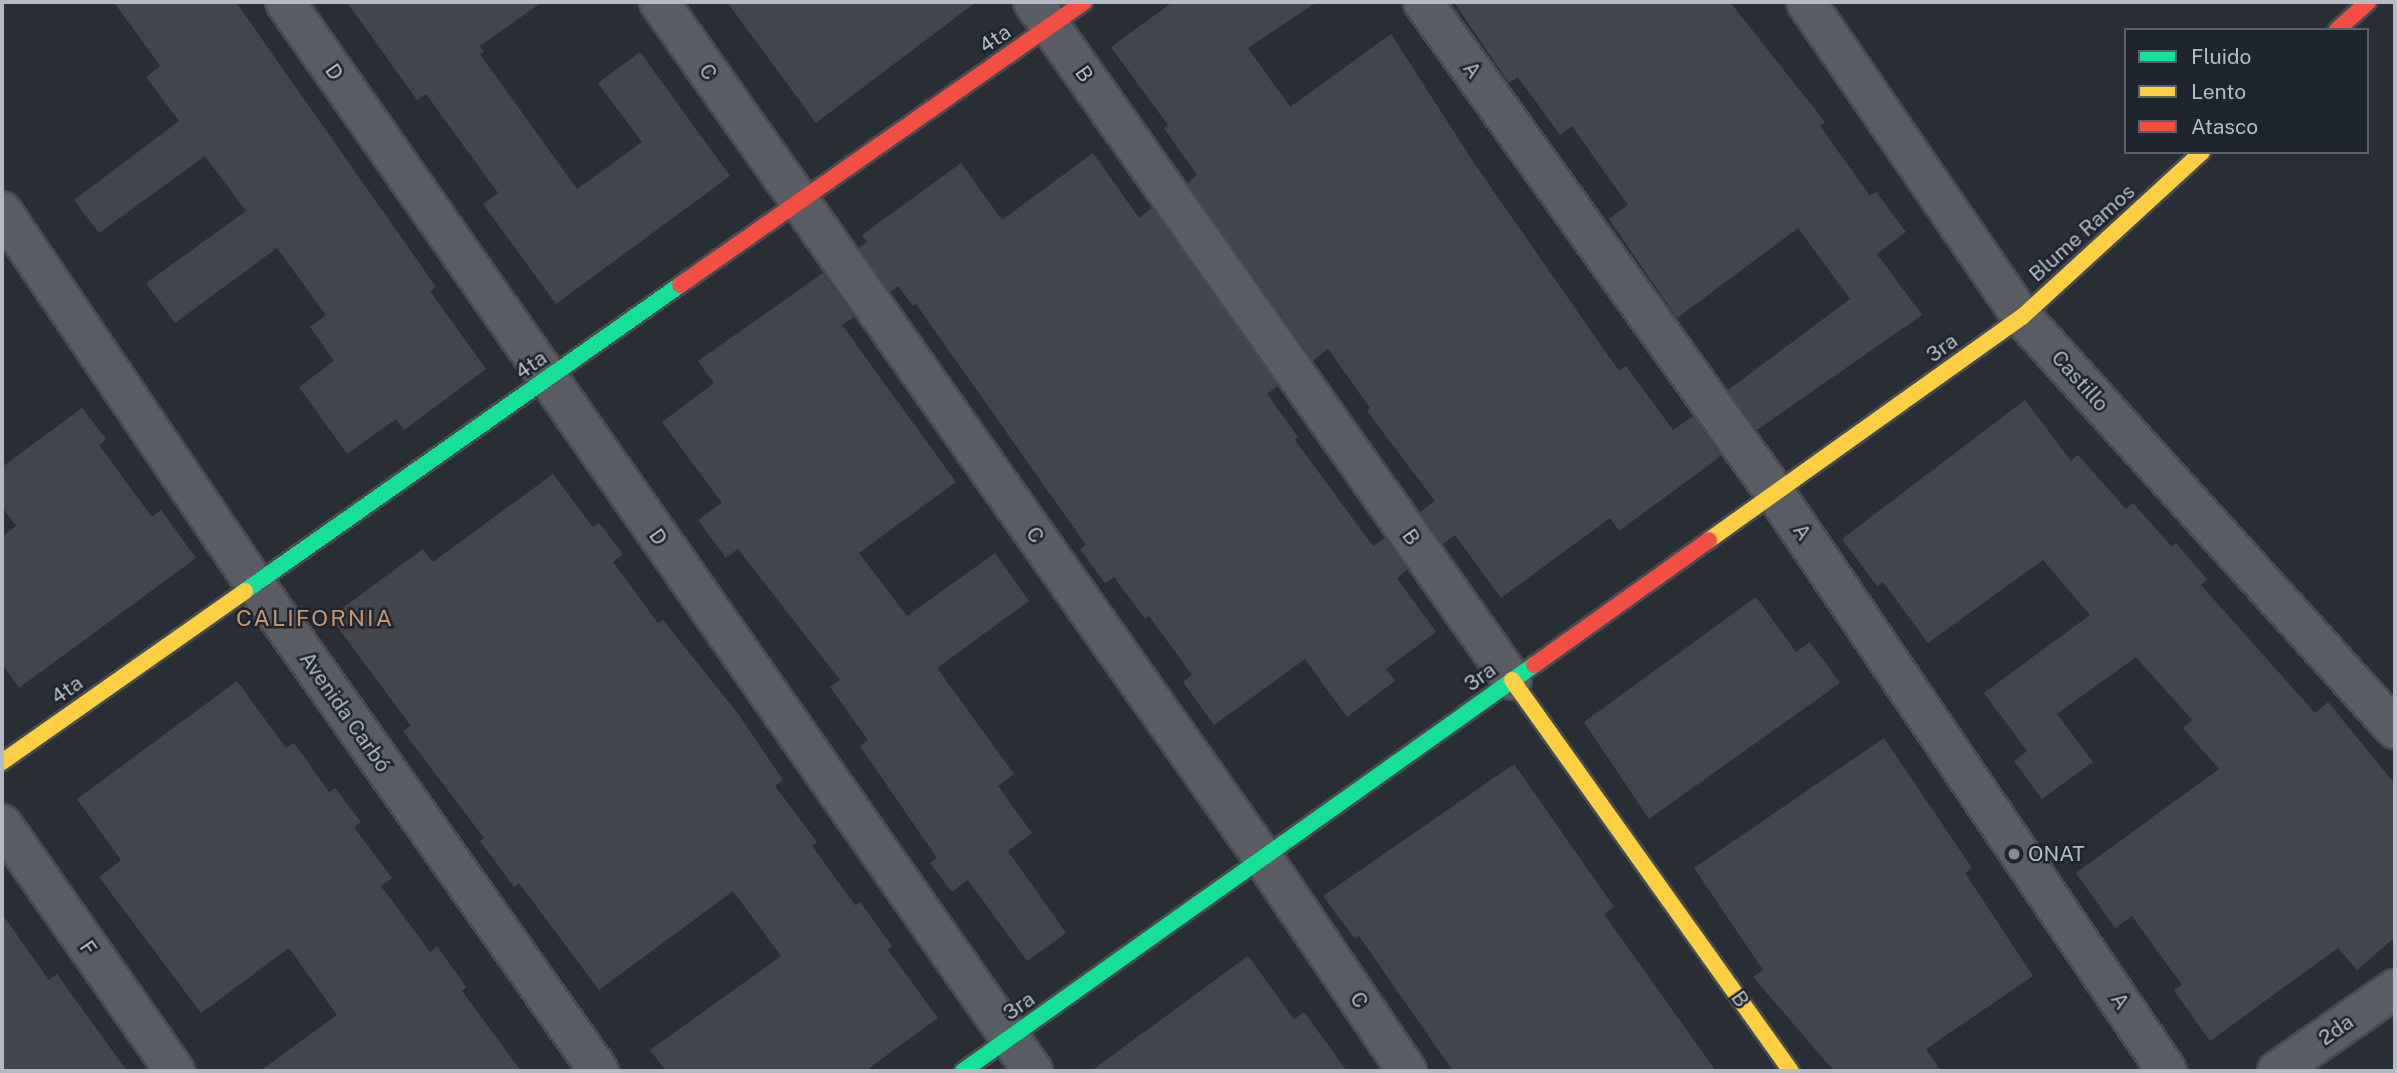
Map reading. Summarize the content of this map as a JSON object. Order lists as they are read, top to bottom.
{
  "streets": {
    "street": [
      "4ta",
      "A",
      "D",
      "C",
      "B",
      "Blume Ramos",
      "3ra",
      "Castillo",
      "Avenida Carbó",
      "F",
      "2da"
    ]
  },
  "crossings": [
    ["4ta", "D"],
    ["4ta", "C"],
    ["4ta", "B"],
    ["4ta", "Avenida Carbó"],
    ["A", "3ra"],
    ["D", "3ra"],
    ["C", "3ra"],
    ["B", "3ra"],
    ["Blume Ramos", "3ra"],
    ["Blume Ramos", "Castillo"],
    ["3ra", "Castillo"]
  ],
  "districts": ["CALIFORNIA"],
  "places": ["ONAT"],
  "legend": ["Fluido", "Lento", "Atasco"]
}
